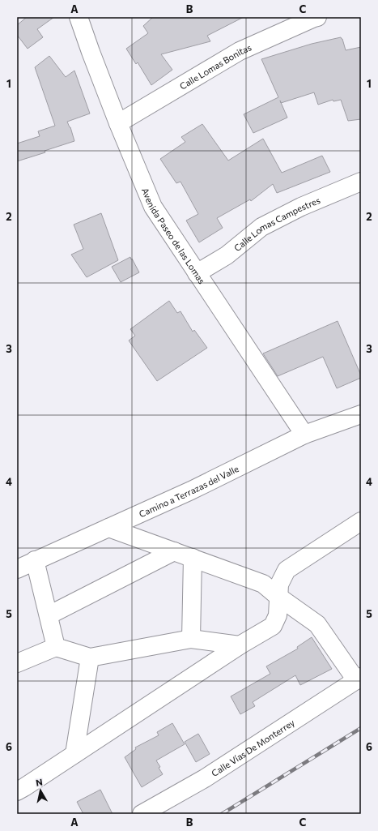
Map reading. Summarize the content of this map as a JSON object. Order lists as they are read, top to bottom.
{
  "streets": {
    "street": [
      "Calle Lomas Bonitas",
      "Calle Lomas Campestres",
      "Avenida Paseo de las Lomas",
      "Camino a Terrazas del Valle",
      "Calle Vías De Monterrey"
    ]
  },
  "crossings": [
    ["Calle Lomas Bonitas", "Avenida Paseo de las Lomas"],
    ["Calle Lomas Campestres", "Avenida Paseo de las Lomas"],
    ["Avenida Paseo de las Lomas", "Camino a Terrazas del Valle"]
  ],
  "north": "top",
  "grid": {
    "columns": ["A", "B", "C"],
    "rows": [
      "1",
      "2",
      "3",
      "4",
      "5",
      "6"
    ]
  }
}
